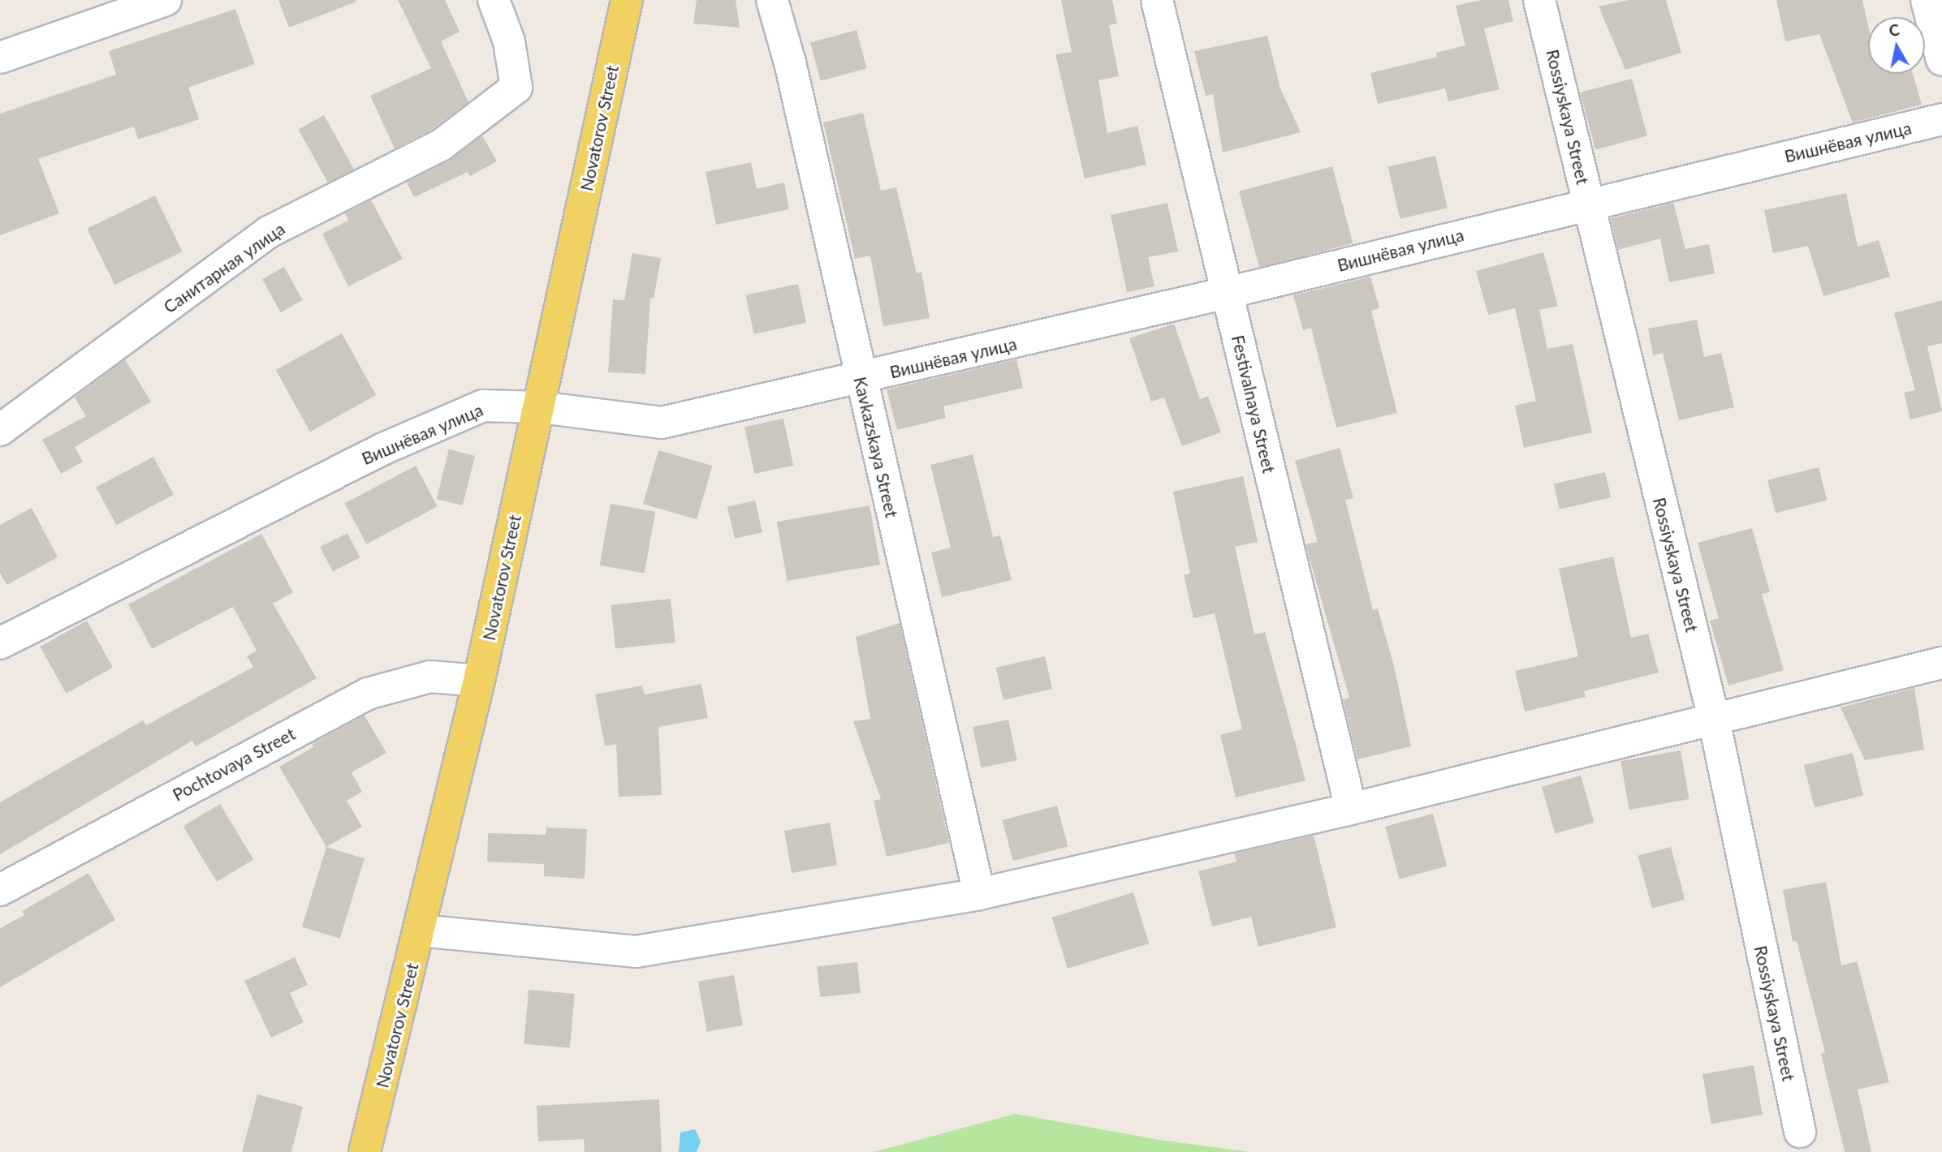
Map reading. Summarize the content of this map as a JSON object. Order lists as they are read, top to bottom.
{
  "streets": {
    "main road": ["Novatorov Street"],
    "street": [
      "Rossiyskaya Street",
      "Вишнёвая улица",
      "Санитарная улица",
      "Festivalnaya Street",
      "Kavkazskaya Street",
      "Pochtovaya Street"
    ]
  },
  "crossings": [
    ["Rossiyskaya Street", "Вишнёвая улица"],
    ["Novatorov Street", "Вишнёвая улица"],
    ["Novatorov Street", "Pochtovaya Street"],
    ["Вишнёвая улица", "Festivalnaya Street"],
    ["Вишнёвая улица", "Kavkazskaya Street"]
  ],
  "north": "top"
}
